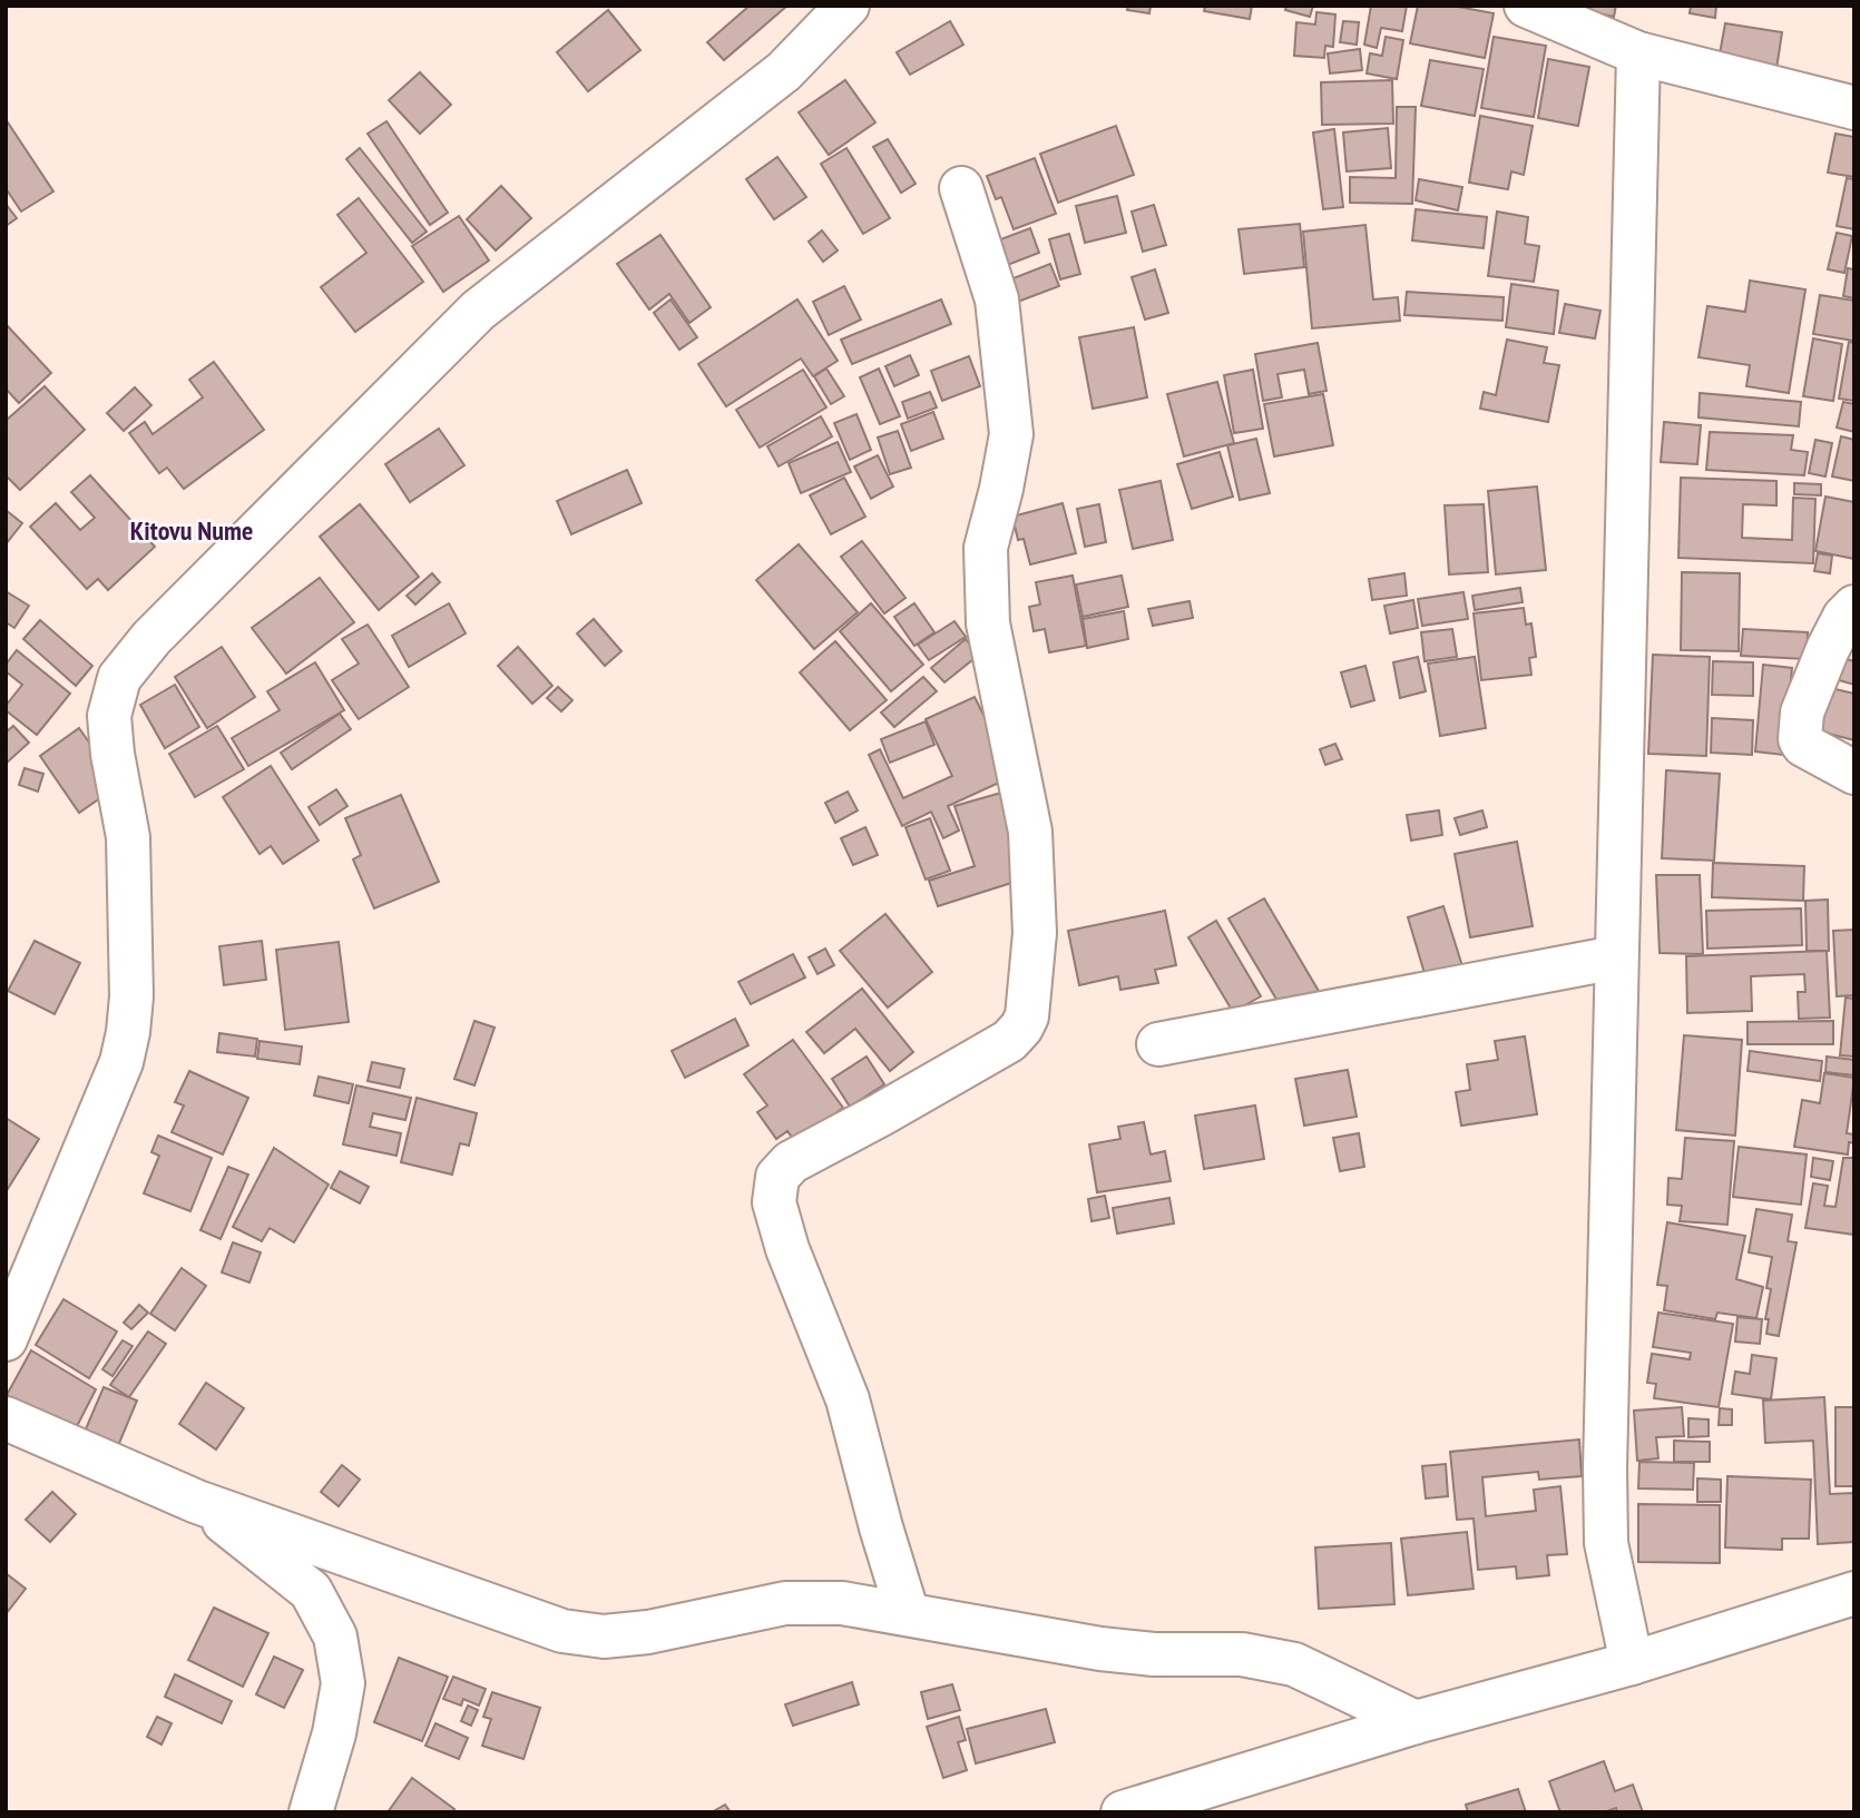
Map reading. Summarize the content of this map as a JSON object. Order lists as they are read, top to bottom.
{
  "districts": ["Kitovu Nume"]
}
